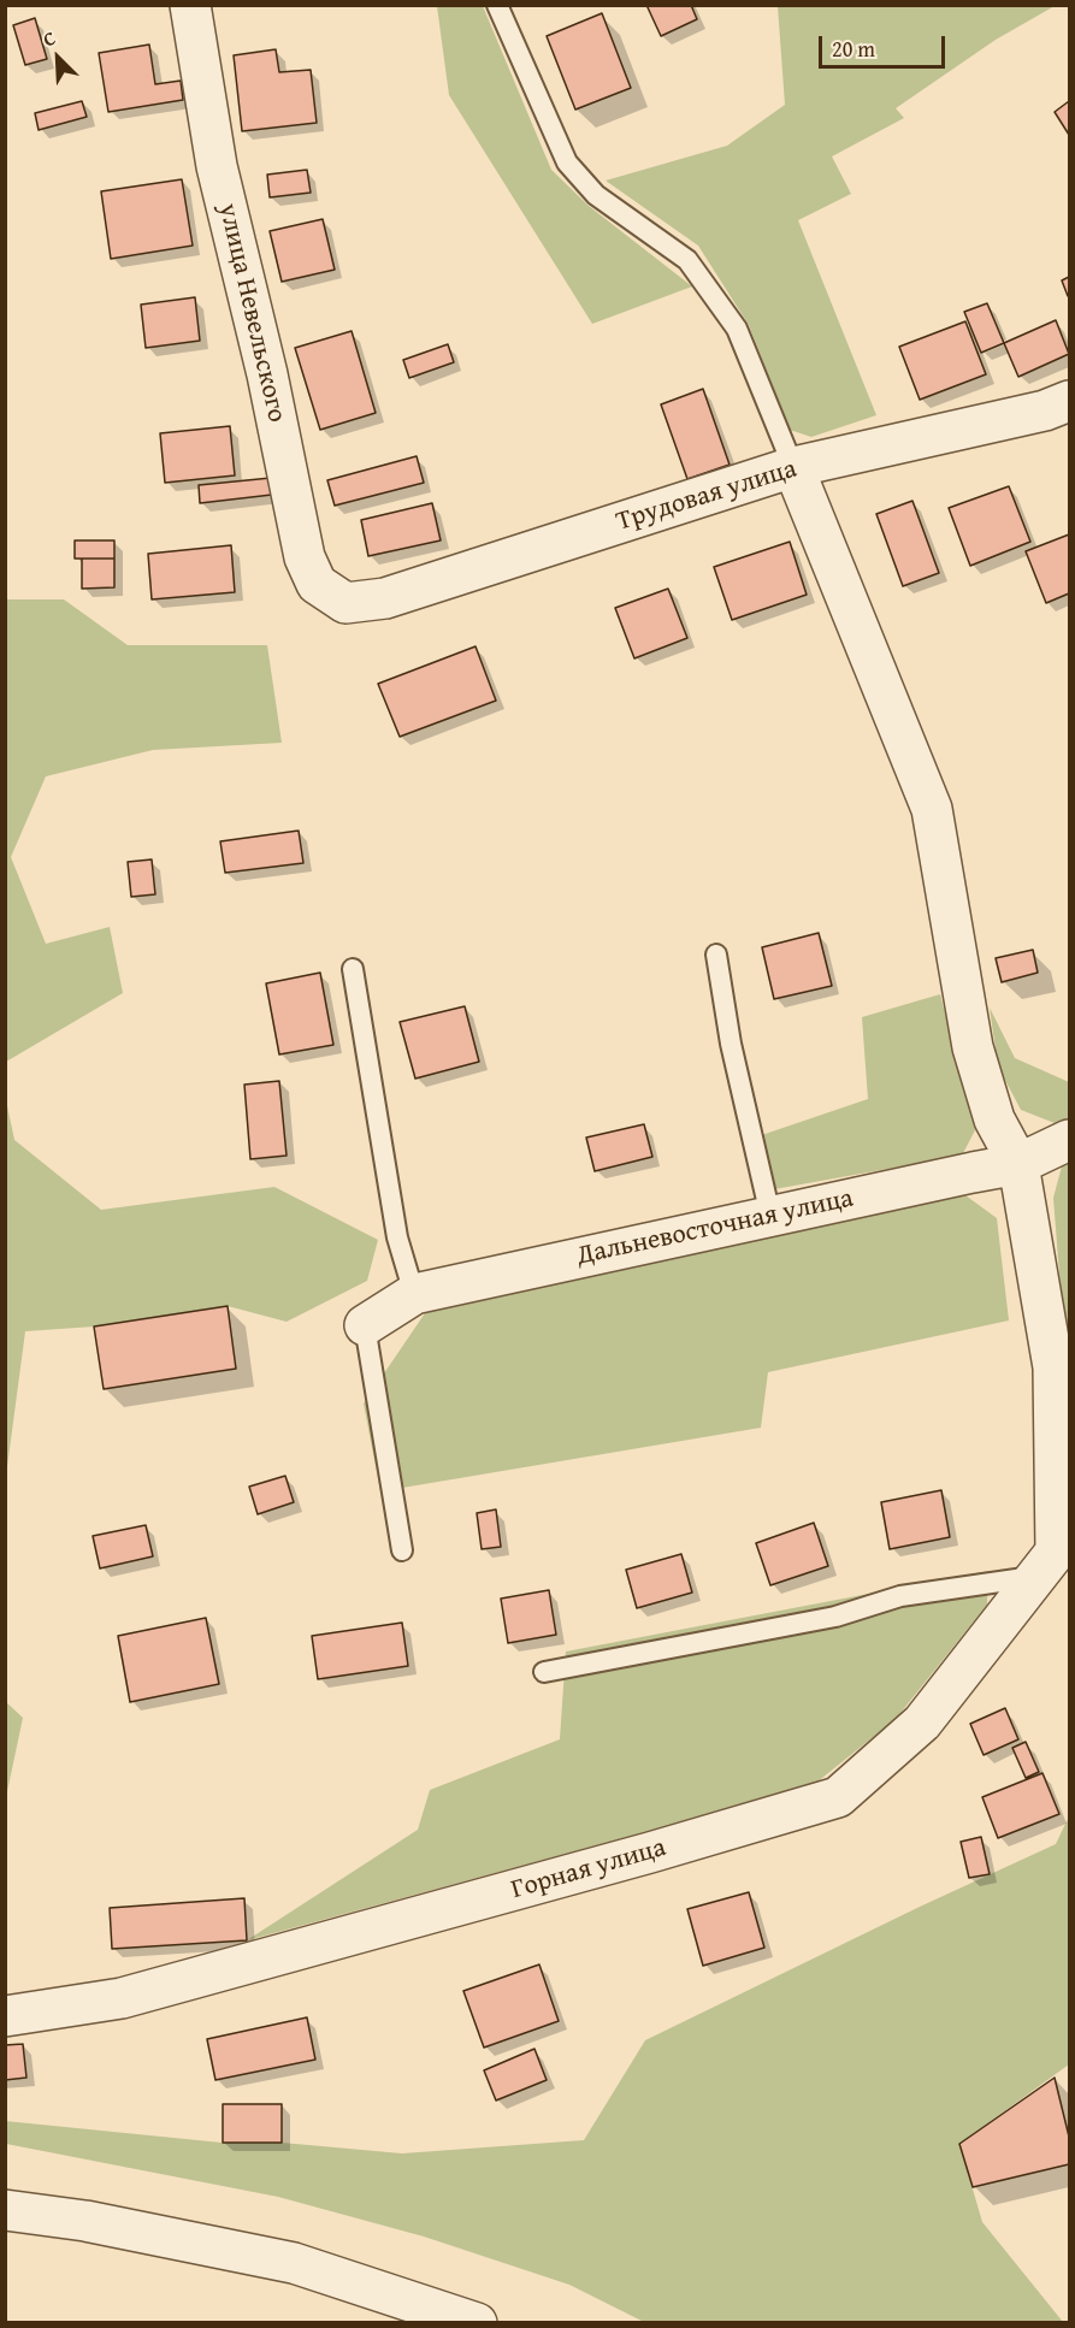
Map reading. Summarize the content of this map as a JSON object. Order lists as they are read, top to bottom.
{
  "streets": {
    "street": [
      "улица Невельского",
      "Трудовая улица",
      "Дальневосточная улица",
      "Горная улица"
    ]
  },
  "crossings": [
    ["улица Невельского", "Трудовая улица"]
  ],
  "scale_bar": "20 m",
  "north": "top left"
}
